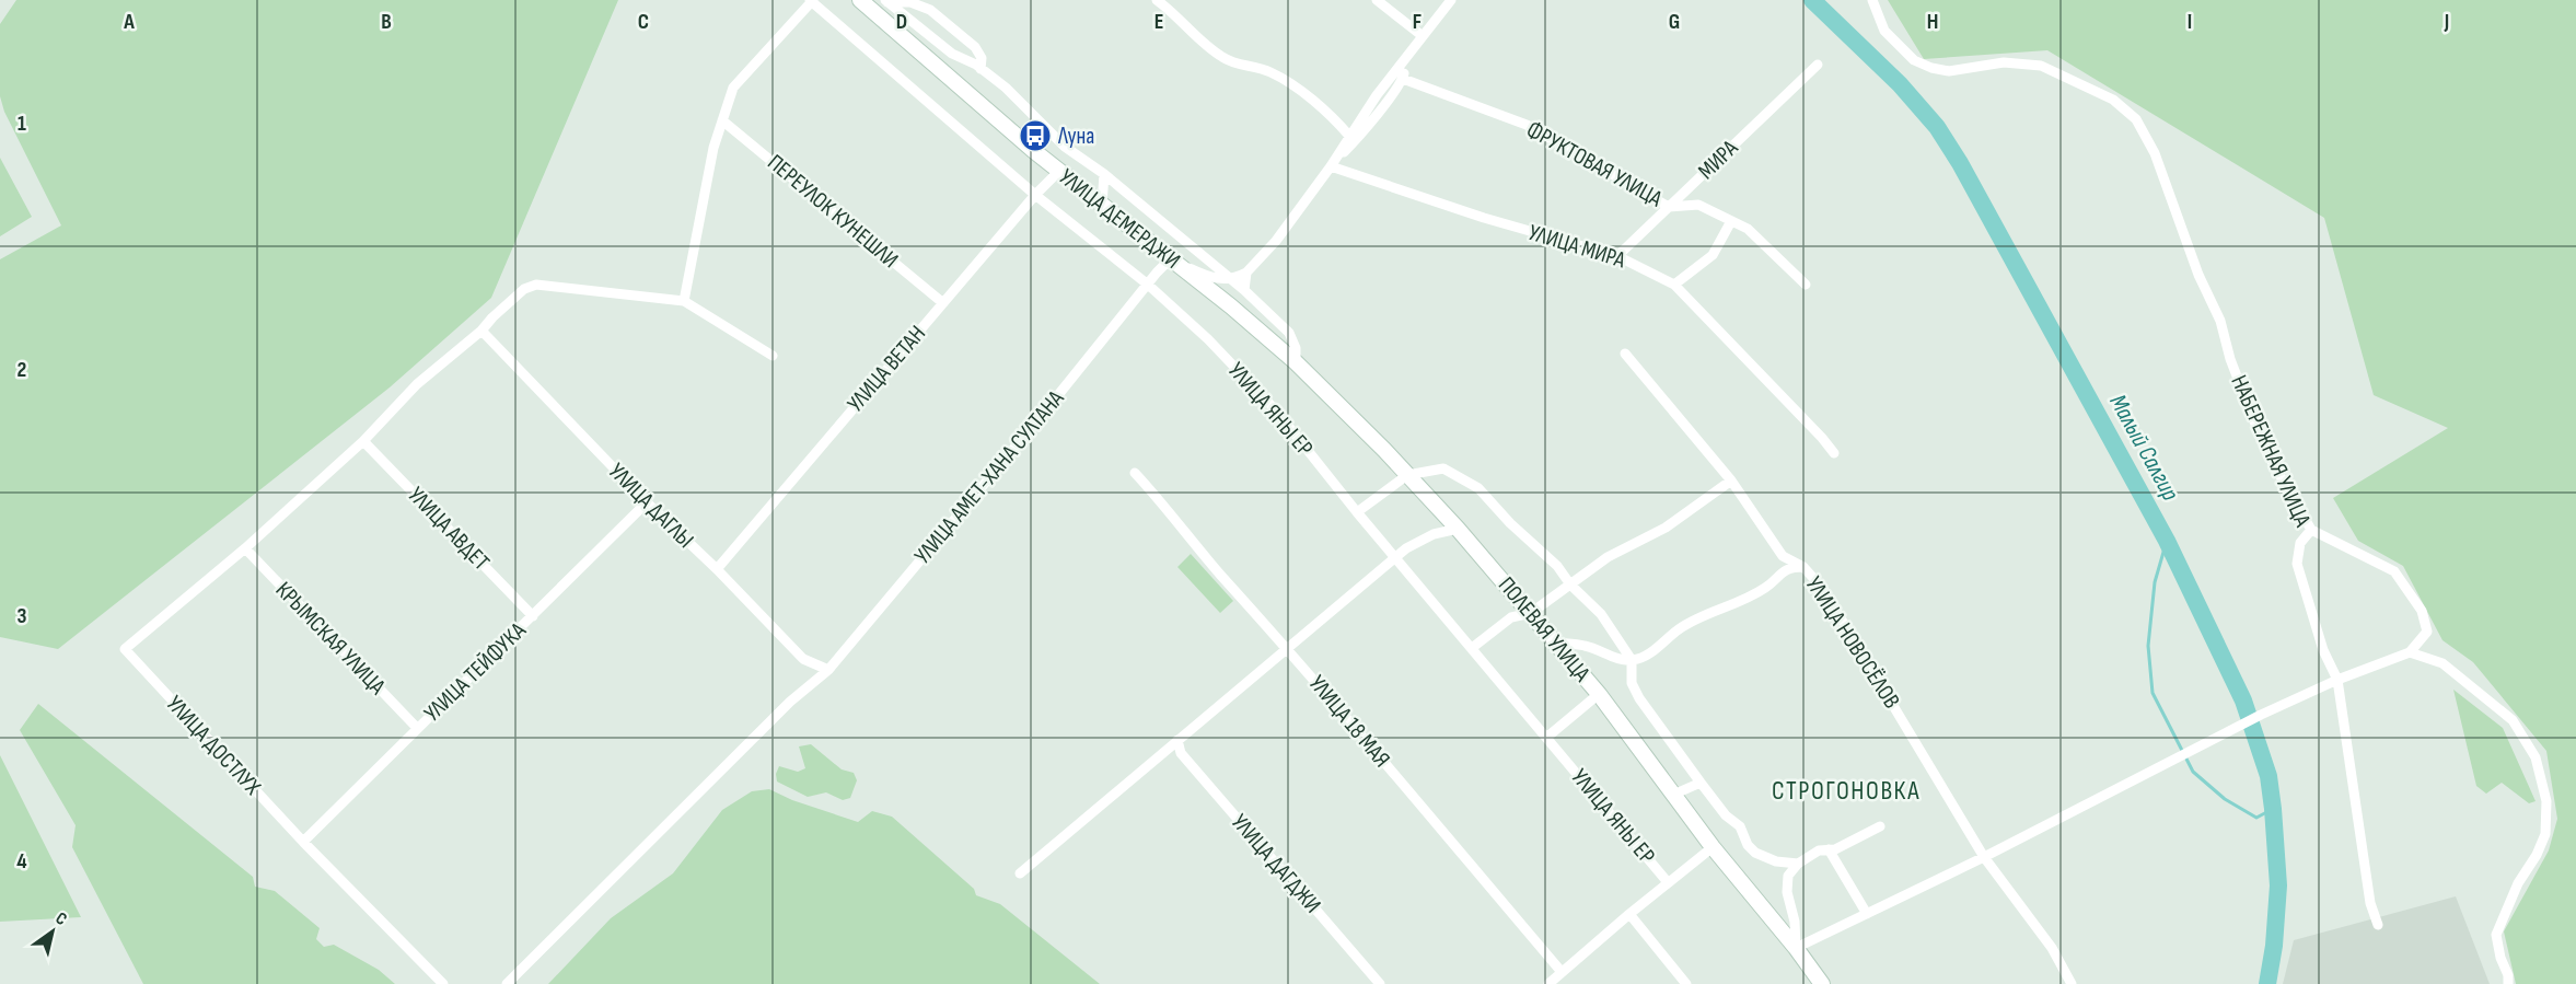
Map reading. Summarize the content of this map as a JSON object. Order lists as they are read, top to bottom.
{
  "streets": {
    "main road": ["УЛИЦА ДЕМЕРДЖИ", "ПОЛЕВАЯ УЛИЦА"],
    "street": [
      "МИРА",
      "ФРУКТОВАЯ УЛИЦА",
      "ПЕРЕУЛОК КУНЕШЛИ",
      "УЛИЦА МИРА",
      "УЛИЦА ВЕТАН",
      "УЛИЦА ЯНЫ ЕР",
      "НАБЕРЕЖНАЯ УЛИЦА",
      "УЛИЦА АМЕТ-ХАНА СУЛТАНА",
      "УЛИЦА ДАГЛЫ",
      "УЛИЦА АВДЕТ",
      "КРЫМСКАЯ УЛИЦА",
      "УЛИЦА НОВОСЁЛОВ",
      "УЛИЦА ТЕЙФУКА",
      "УЛИЦА 18 МАЯ",
      "УЛИЦА ДОСТЛУХ",
      "УЛИЦА ДАГДЖИ"
    ]
  },
  "crossings": [
    ["МИРА", "ФРУКТОВАЯ УЛИЦА"],
    ["МИРА", "УЛИЦА МИРА"],
    ["ПЕРЕУЛОК КУНЕШЛИ", "УЛИЦА ВЕТАН"],
    ["УЛИЦА ДЕМЕРДЖИ", "УЛИЦА ВЕТАН"],
    ["УЛИЦА ДЕМЕРДЖИ", "УЛИЦА АМЕТ-ХАНА СУЛТАНА"],
    ["УЛИЦА ДЕМЕРДЖИ", "ПОЛЕВАЯ УЛИЦА"],
    ["УЛИЦА ВЕТАН", "УЛИЦА ЯНЫ ЕР"],
    ["УЛИЦА ВЕТАН", "УЛИЦА ДАГЛЫ"],
    ["УЛИЦА ЯНЫ ЕР", "УЛИЦА АМЕТ-ХАНА СУЛТАНА"],
    ["УЛИЦА АМЕТ-ХАНА СУЛТАНА", "УЛИЦА ДАГЛЫ"],
    ["УЛИЦА ДАГЛЫ", "УЛИЦА ТЕЙФУКА"],
    ["УЛИЦА АВДЕТ", "УЛИЦА ТЕЙФУКА"],
    ["КРЫМСКАЯ УЛИЦА", "УЛИЦА ТЕЙФУКА"],
    ["КРЫМСКАЯ УЛИЦА", "УЛИЦА ДОСТЛУХ"],
    ["УЛИЦА ТЕЙФУКА", "УЛИЦА ДОСТЛУХ"]
  ],
  "districts": ["СТРОГОНОВКА"],
  "water": ["Малый Салгир"],
  "places": {
    "bus stop": ["Луна"]
  },
  "north": "top right",
  "grid": {
    "columns": [
      "A",
      "B",
      "C",
      "D",
      "E",
      "F",
      "G",
      "H",
      "I",
      "J"
    ],
    "rows": [
      "1",
      "2",
      "3",
      "4"
    ]
  }
}
